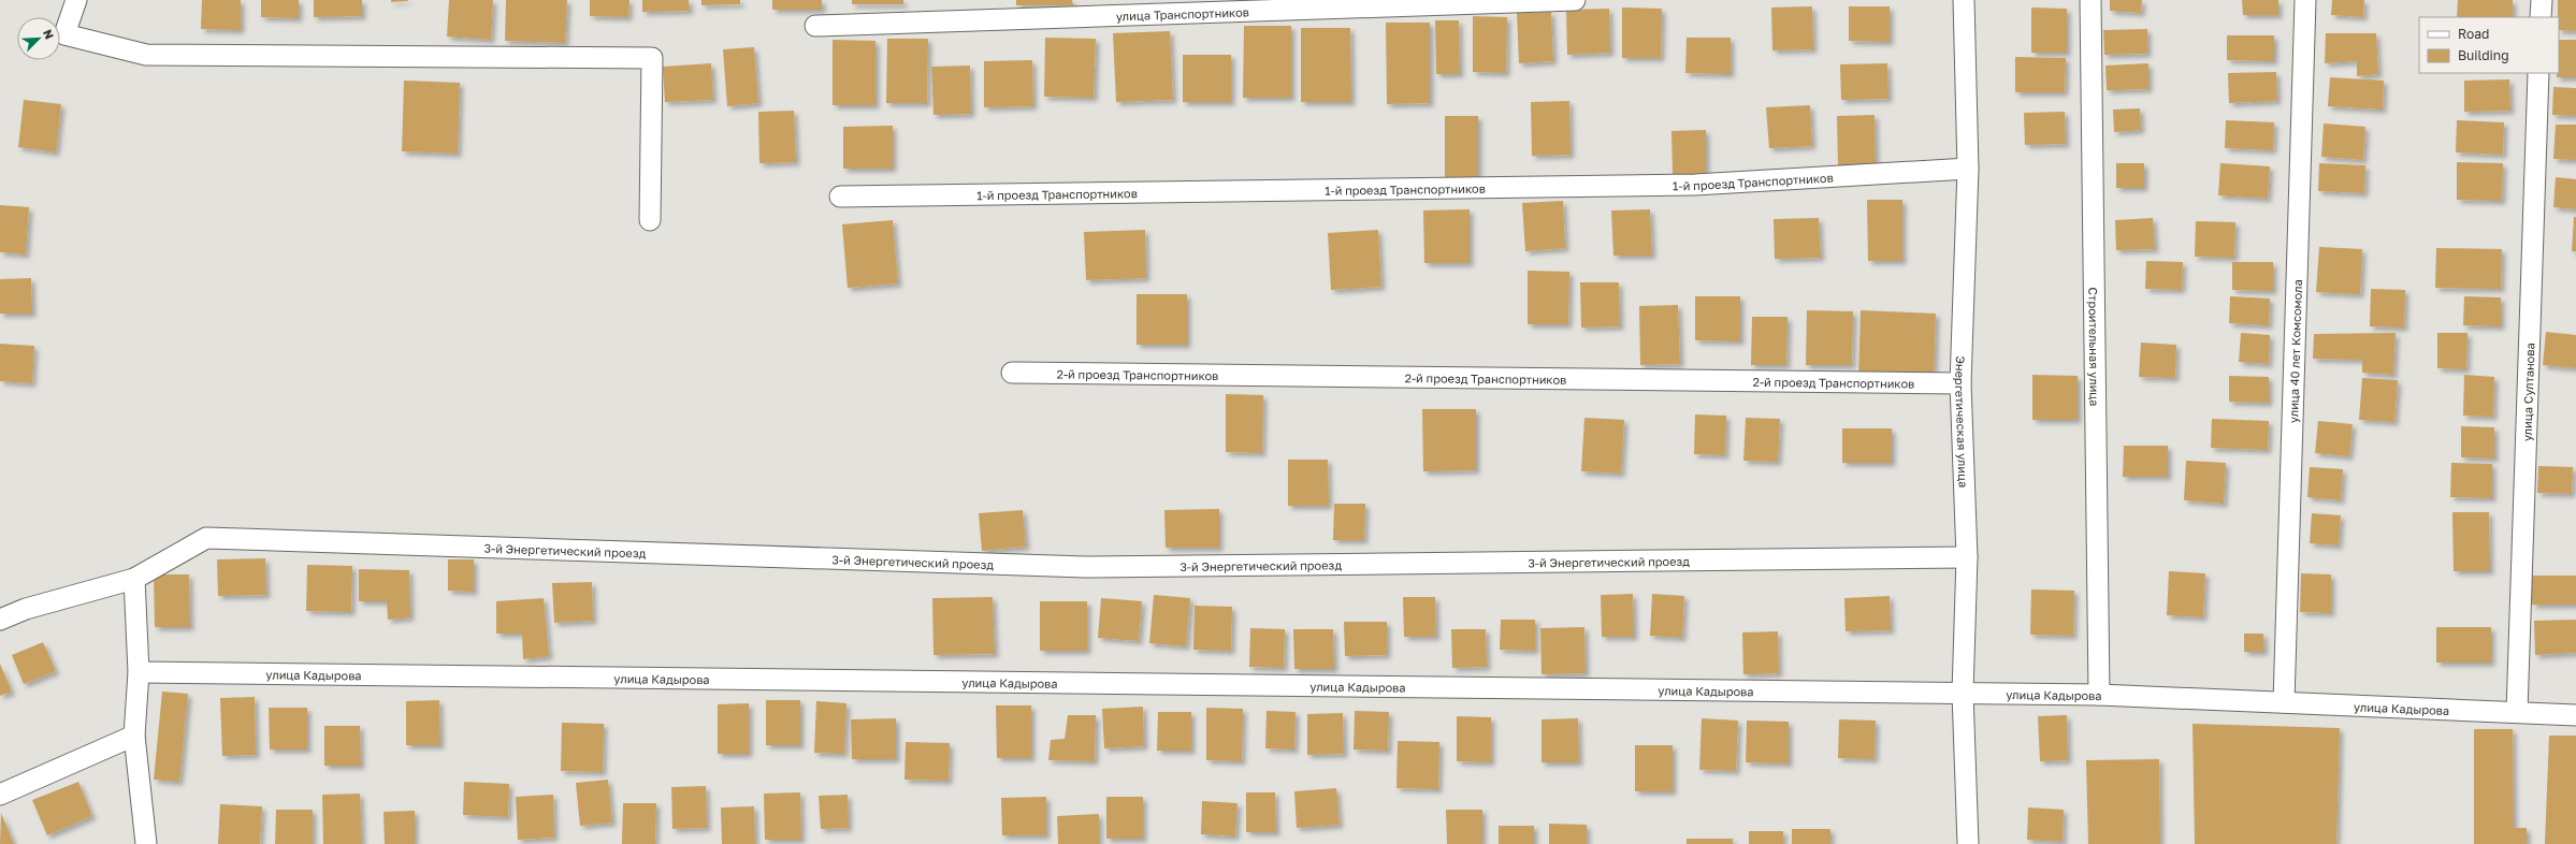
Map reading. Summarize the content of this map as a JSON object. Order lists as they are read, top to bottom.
{
  "streets": {
    "street": [
      "улица Транспортников",
      "1-й проезд Транспортников",
      "Строительная улица",
      "улица 40 лет Комсомола",
      "2-й проезд Транспортников",
      "улица Султанова",
      "Энергетическая улица",
      "3-й Энергетический проезд",
      "улица Кадырова"
    ]
  },
  "crossings": [
    ["1-й проезд Транспортников", "Энергетическая улица"],
    ["Строительная улица", "улица Кадырова"],
    ["улица 40 лет Комсомола", "улица Кадырова"],
    ["2-й проезд Транспортников", "Энергетическая улица"],
    ["улица Султанова", "улица Кадырова"],
    ["Энергетическая улица", "3-й Энергетический проезд"],
    ["Энергетическая улица", "улица Кадырова"]
  ],
  "legend": ["Road", "Building"],
  "north": "top right"
}
